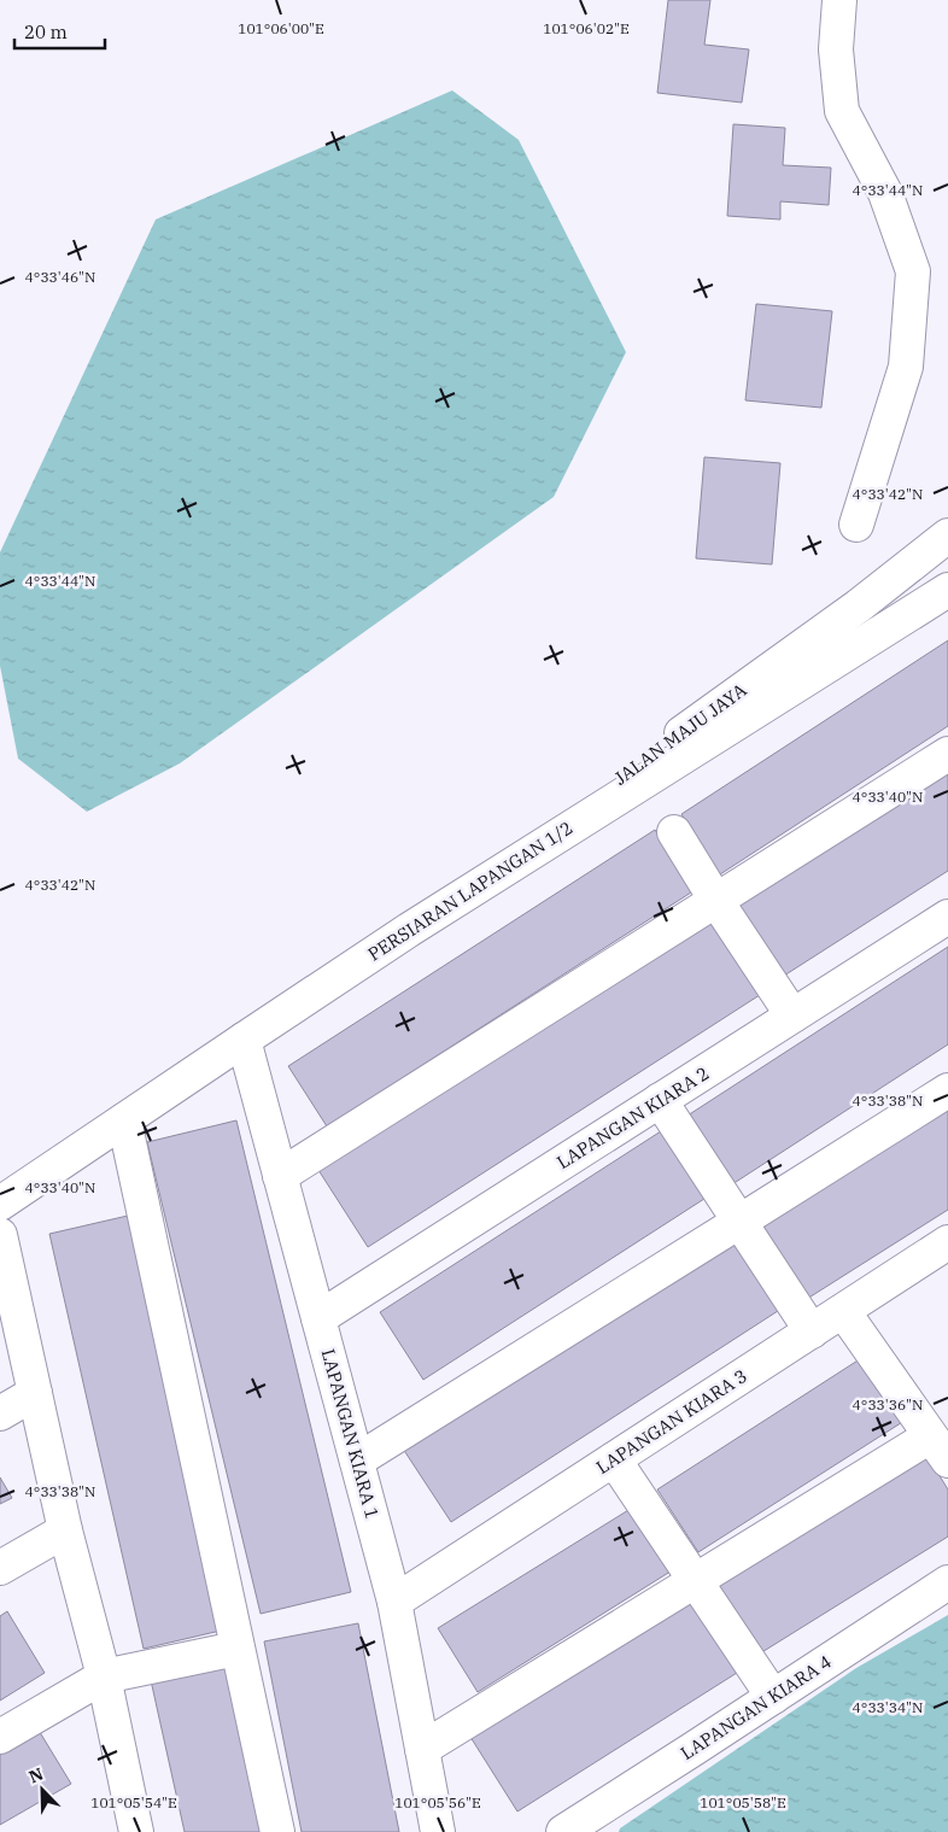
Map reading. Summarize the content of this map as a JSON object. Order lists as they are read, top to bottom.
{
  "streets": {
    "street": [
      "JALAN MAJU JAYA",
      "PERSIARAN LAPANGAN 1/2",
      "LAPANGAN KIARA 2",
      "LAPANGAN KIARA 3",
      "LAPANGAN KIARA 1",
      "LAPANGAN KIARA 4"
    ]
  },
  "crossings": [
    ["JALAN MAJU JAYA", "PERSIARAN LAPANGAN 1/2"],
    ["PERSIARAN LAPANGAN 1/2", "LAPANGAN KIARA 1"],
    ["LAPANGAN KIARA 2", "LAPANGAN KIARA 1"],
    ["LAPANGAN KIARA 3", "LAPANGAN KIARA 1"]
  ],
  "scale_bar": "20 m",
  "north": "top left",
  "coordinates": [
    "101°06'00\"E",
    "101°06'02\"E",
    "4°33'44\"N",
    "4°33'46\"N",
    "4°33'42\"N",
    "4°33'40\"N",
    "4°33'38\"N",
    "4°33'36\"N",
    "4°33'34\"N",
    "101°05'54\"E",
    "101°05'56\"E",
    "101°05'58\"E"
  ]
}
